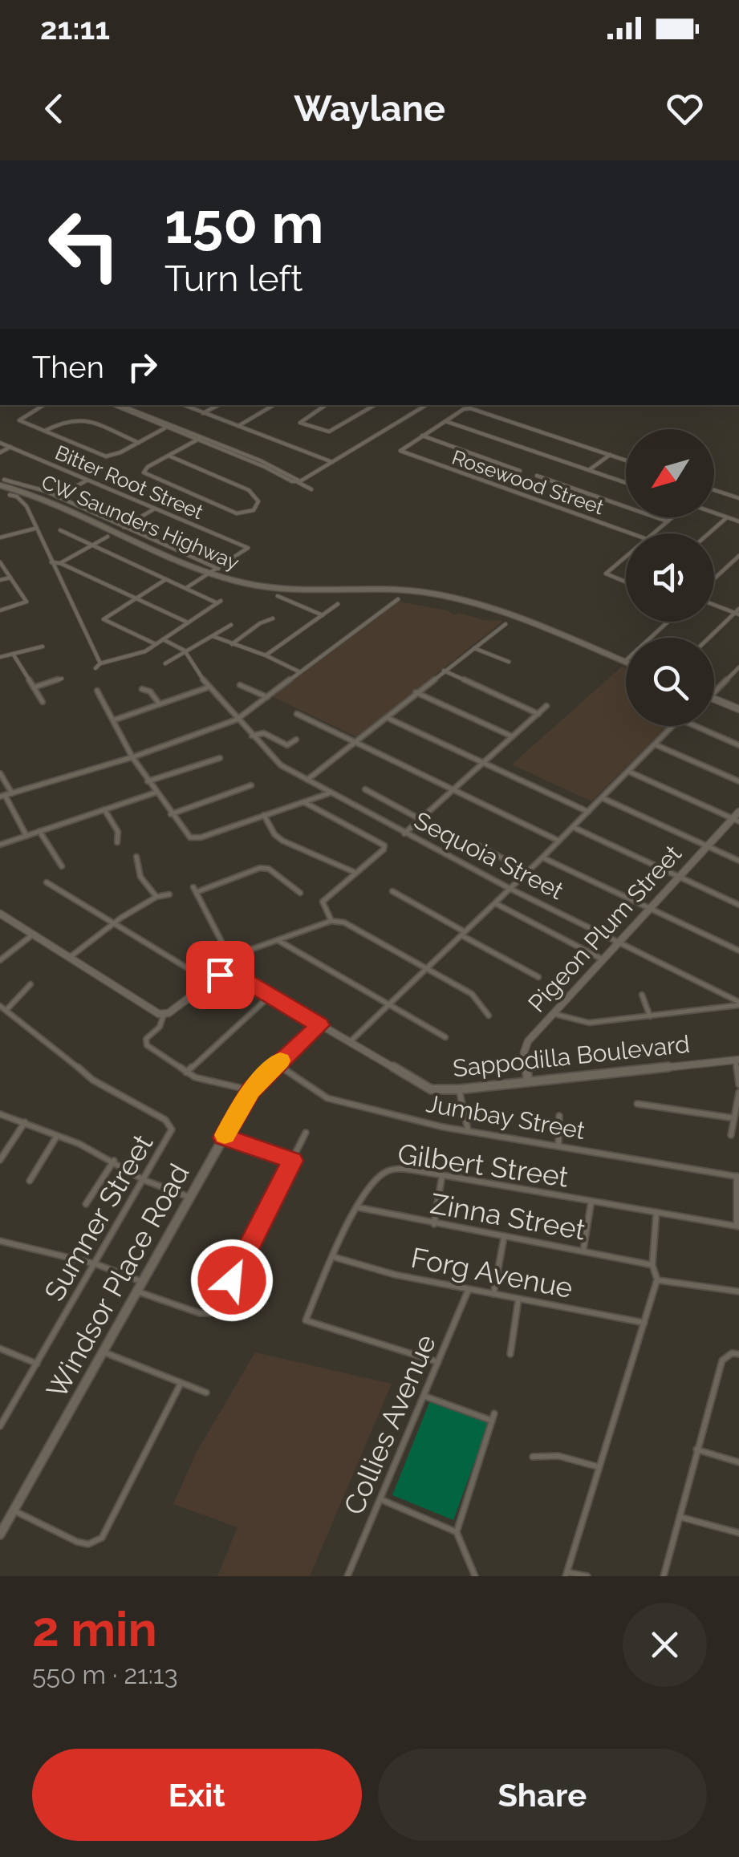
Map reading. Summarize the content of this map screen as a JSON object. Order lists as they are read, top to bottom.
{
  "streets": {
    "street": [
      "Bitter Root Street",
      "Rosewood Street",
      "CW Saunders Highway",
      "Sequoia Street",
      "Pigeon Plum Street",
      "Sappodilla Boulevard",
      "Jumbay Street",
      "Gilbert Street",
      "Zinna Street",
      "Sumner Street",
      "Forg Avenue",
      "Windsor Place Road",
      "Collies Avenue"
    ]
  },
  "crossings": [
    ["Sequoia Street", "Pigeon Plum Street"],
    ["Pigeon Plum Street", "Sappodilla Boulevard"],
    ["Sappodilla Boulevard", "Windsor Place Road"],
    ["Jumbay Street", "Windsor Place Road"],
    ["Gilbert Street", "Zinna Street"],
    ["Gilbert Street", "Forg Avenue"],
    ["Gilbert Street", "Collies Avenue"],
    ["Forg Avenue", "Collies Avenue"]
  ],
  "north": "bottom left",
  "page": {
    "status": "21:11",
    "header": "Waylane",
    "turn": ["150 m", "Turn left"],
    "then": "Then",
    "heading": ["2 min", "550 m · 21:13"],
    "buttons": ["Exit", "Share"]
  }
}
